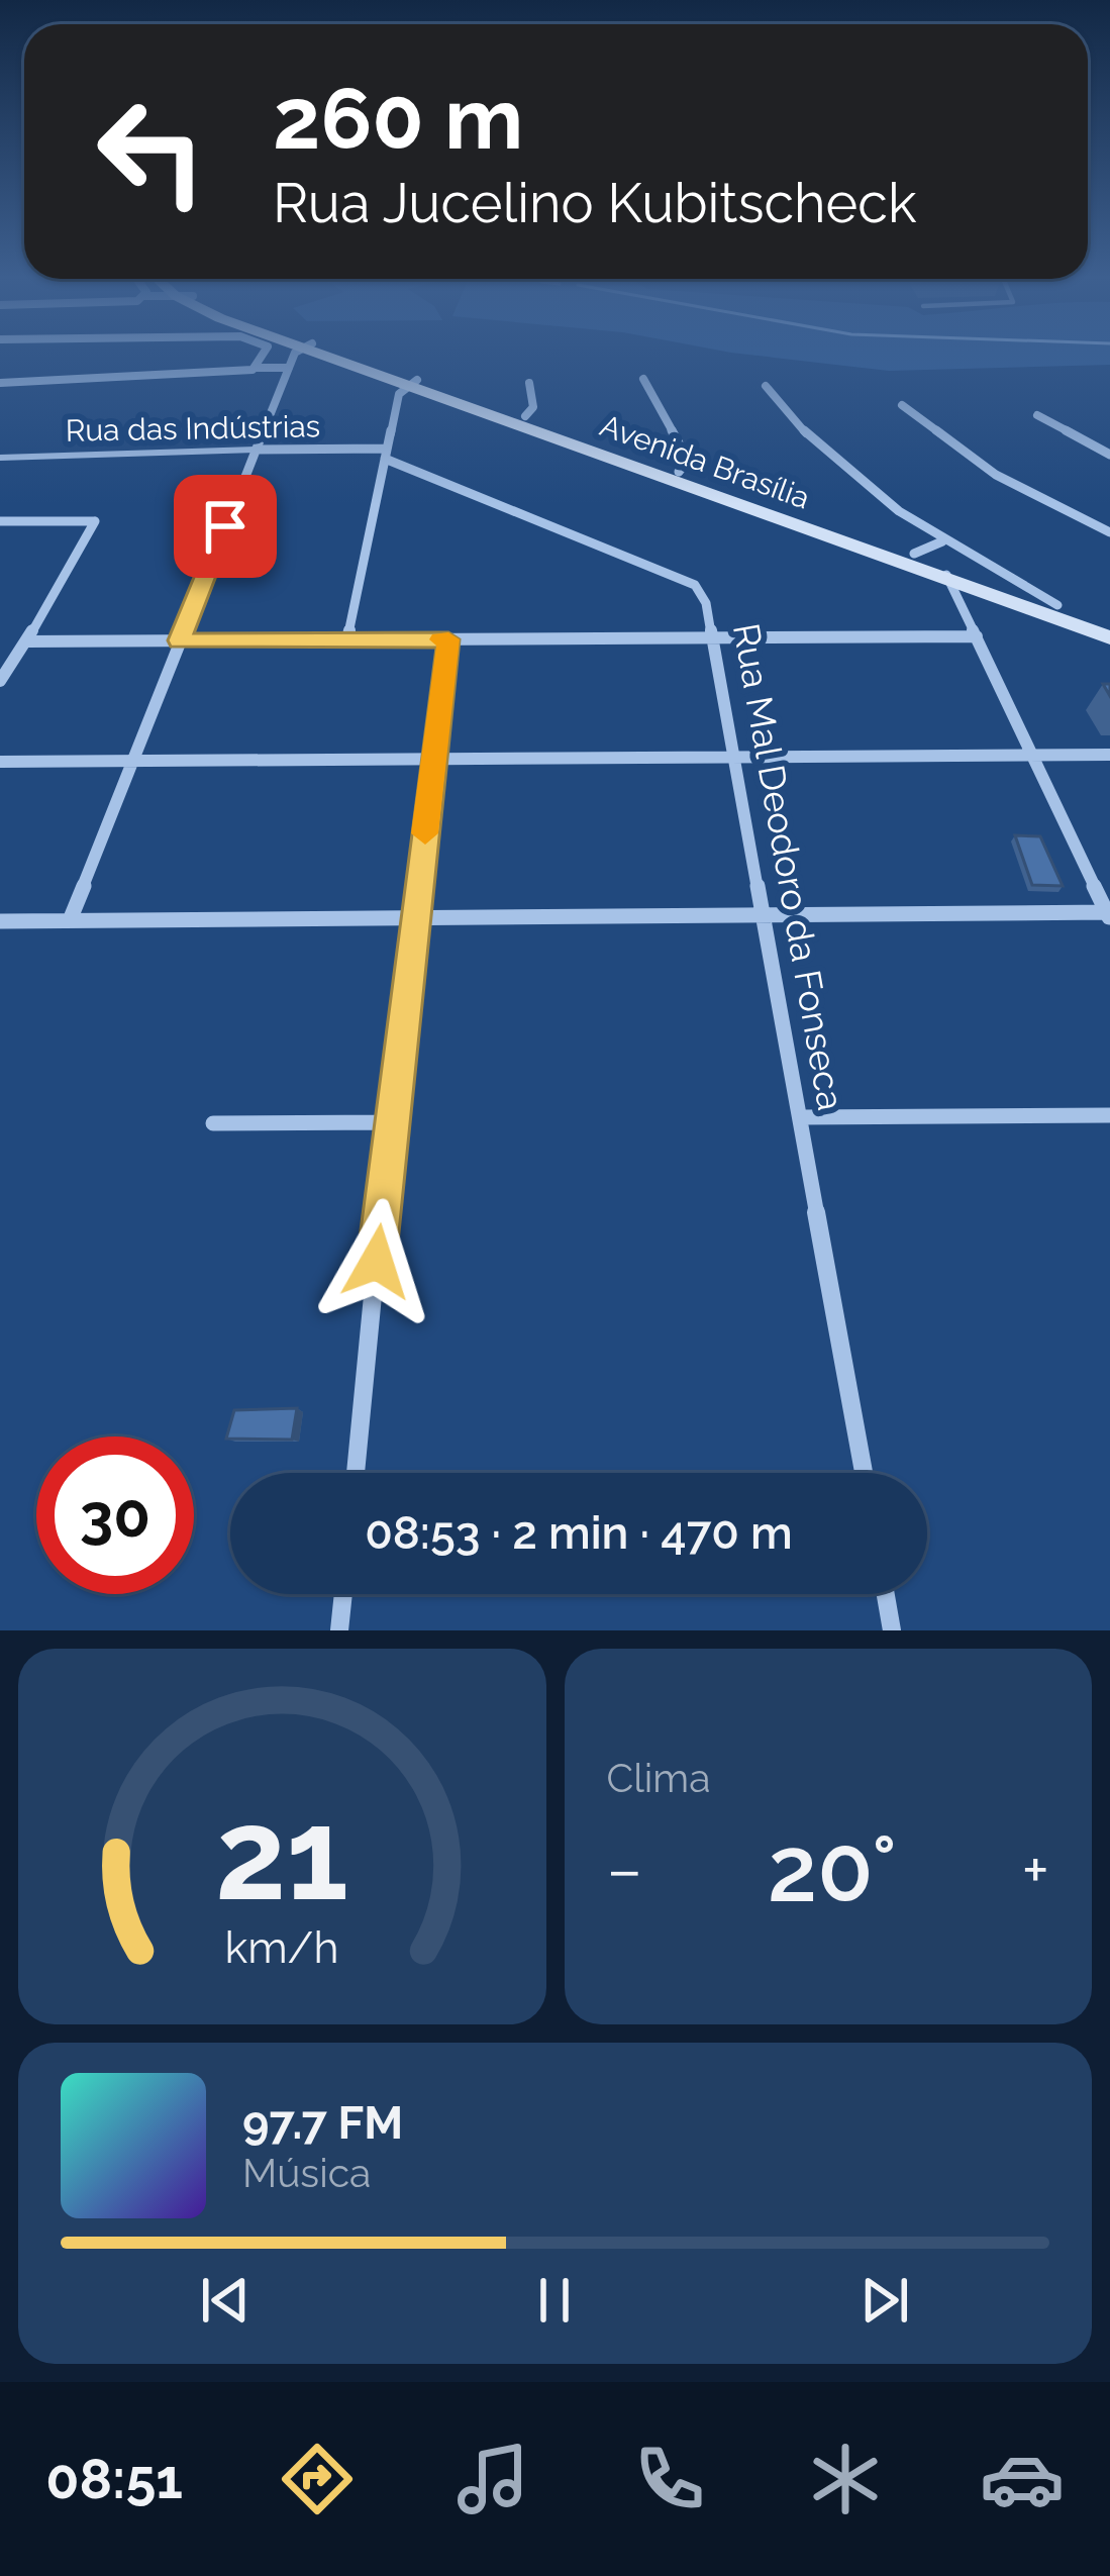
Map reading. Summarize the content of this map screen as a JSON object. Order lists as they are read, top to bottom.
{
  "streets": {
    "main road": ["Avenida Brasília"],
    "street": ["Rua das Indústrias", "Rua Mal Deodoro da Fonseca"]
  },
  "crossings": [
    ["Rua das Indústrias", "Rua Mal Deodoro da Fonseca"]
  ],
  "page": {
    "turn": ["260 m", "Rua Jucelino Kubitscheck"],
    "limit": "30",
    "trip": "08:53 · 2 min · 470 m",
    "tile": "Clima",
    "heat": ["−", "20°", "+"],
    "song": ["97.7 FM", "Música"],
    "tabs": "08:51",
    "gauge": ["21", "km/h"]
  }
}
